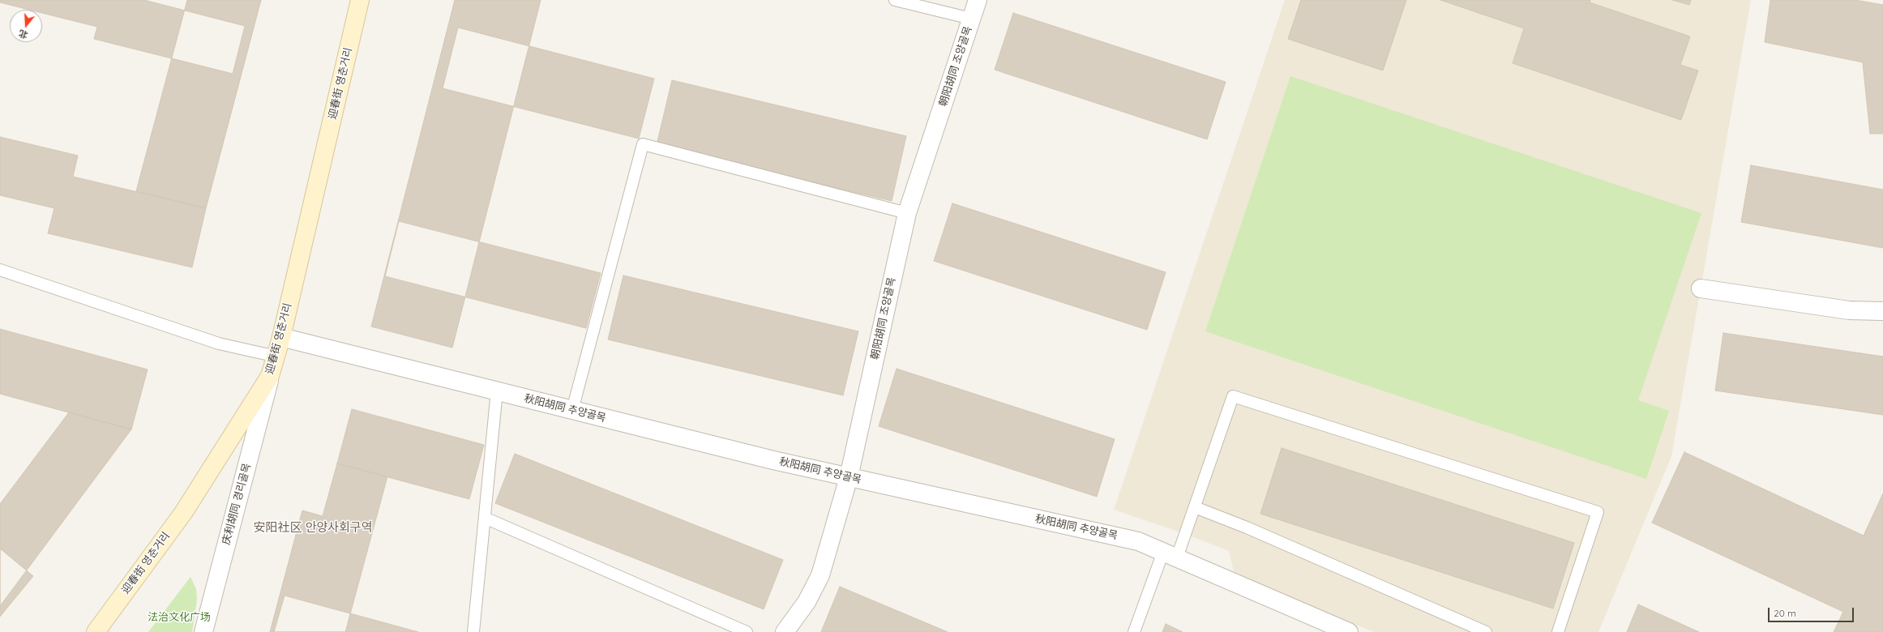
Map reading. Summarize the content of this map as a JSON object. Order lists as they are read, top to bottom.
{
  "streets": {
    "street": [
      "朝阳胡同 조양골목",
      "迎春街 영춘거리",
      "秋阳胡同 추양골목",
      "庆利胡同 경리골목"
    ]
  },
  "crossings": [
    ["朝阳胡同 조양골목", "秋阳胡同 추양골목"],
    ["迎春街 영춘거리", "秋阳胡同 추양골목"],
    ["迎春街 영춘거리", "庆利胡同 경리골목"]
  ],
  "districts": ["安阳社区 안양사회구역"],
  "parks": ["法治文化广场"],
  "scale_bar": "20 m",
  "north": "bottom"
}
